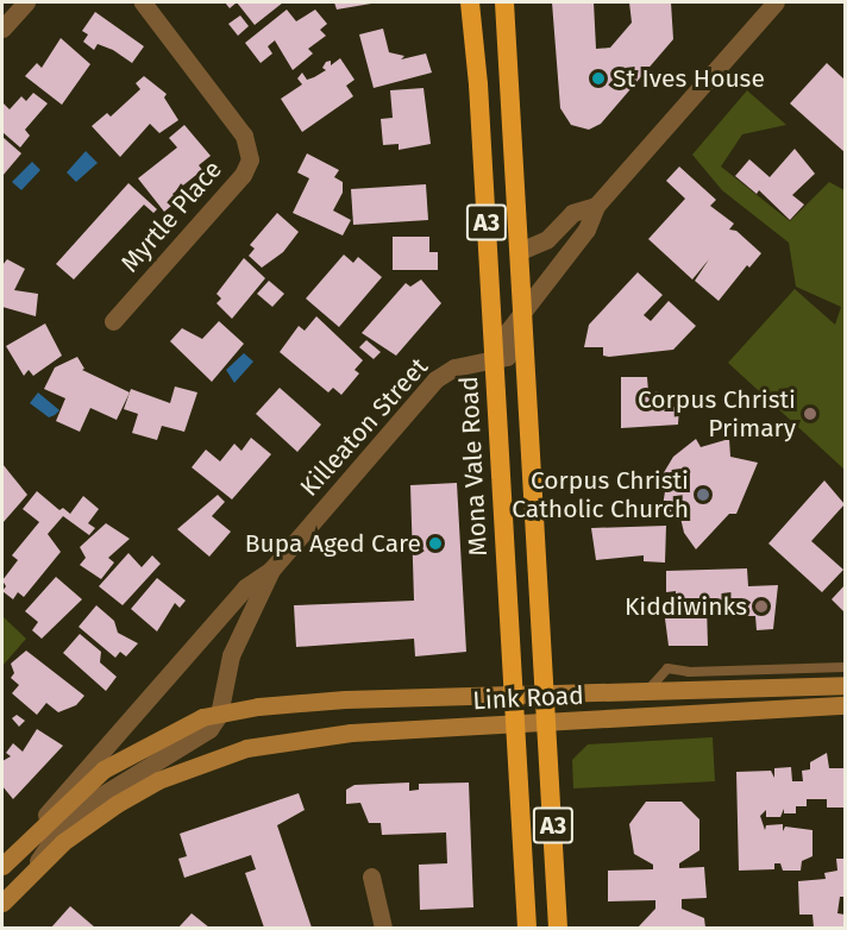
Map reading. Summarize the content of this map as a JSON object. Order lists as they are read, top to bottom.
{
  "streets": {
    "highway": ["A3", "Mona Vale Road"],
    "main road": ["Killeaton Street", "Link Road"],
    "street": ["Myrtle Place"]
  },
  "crossings": [
    ["A3", "Link Road"],
    ["Killeaton Street", "Mona Vale Road"],
    ["Killeaton Street", "Link Road"],
    ["Mona Vale Road", "Link Road"]
  ],
  "places": [
    "St Ives House",
    "Corpus Christi Primary",
    "Corpus Christi Catholic Church",
    "Bupa Aged Care",
    "Kiddiwinks"
  ]
}
